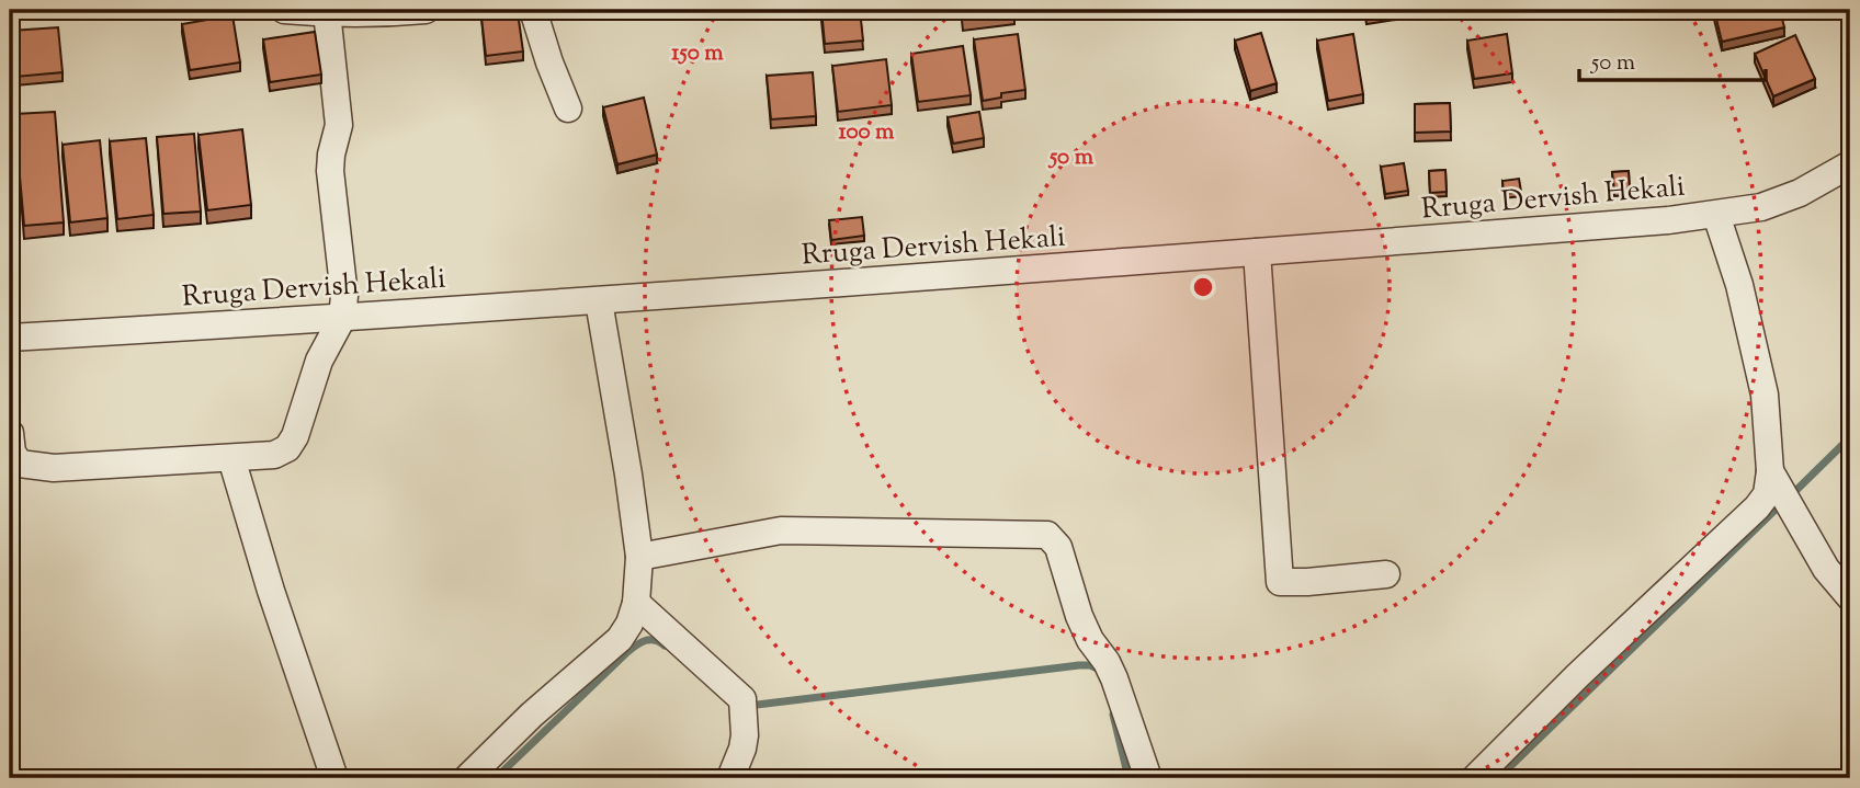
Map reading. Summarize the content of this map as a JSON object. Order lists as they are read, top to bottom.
{
  "streets": {
    "street": ["Rruga Dervish Hekali"]
  },
  "scale_bar": "50 m",
  "rings": ["150 m", "100 m", "50 m"]
}
